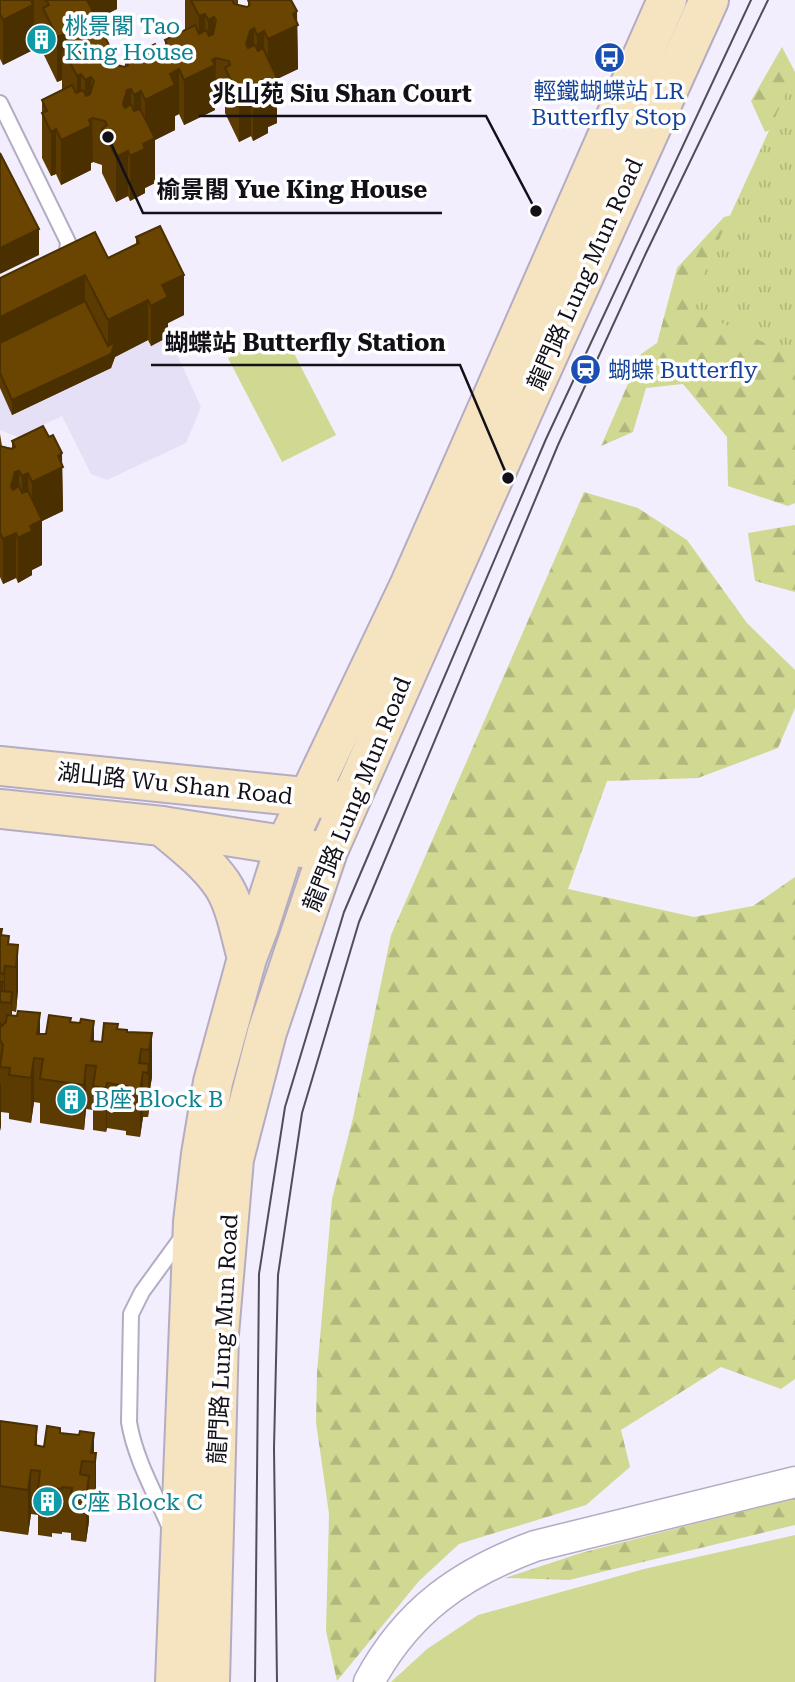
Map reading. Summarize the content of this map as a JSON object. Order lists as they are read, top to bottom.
{
  "streets": {
    "main road": ["龍門路 Lung Mun Road", "湖山路 Wu Shan Road"]
  },
  "crossings": [
    ["龍門路 Lung Mun Road", "湖山路 Wu Shan Road"]
  ],
  "places": {
    "building": ["桃景閣 Tao King House", "B座 Block B", "C座 Block C"],
    "bus stop": ["輕鐵蝴蝶站 LR Butterfly Stop"],
    "other": ["榆景閣 Yue King House", "兆山苑 Siu Shan Court", "蝴蝶站 Butterfly Station"],
    "station": ["蝴蝶 Butterfly"]
  }
}
